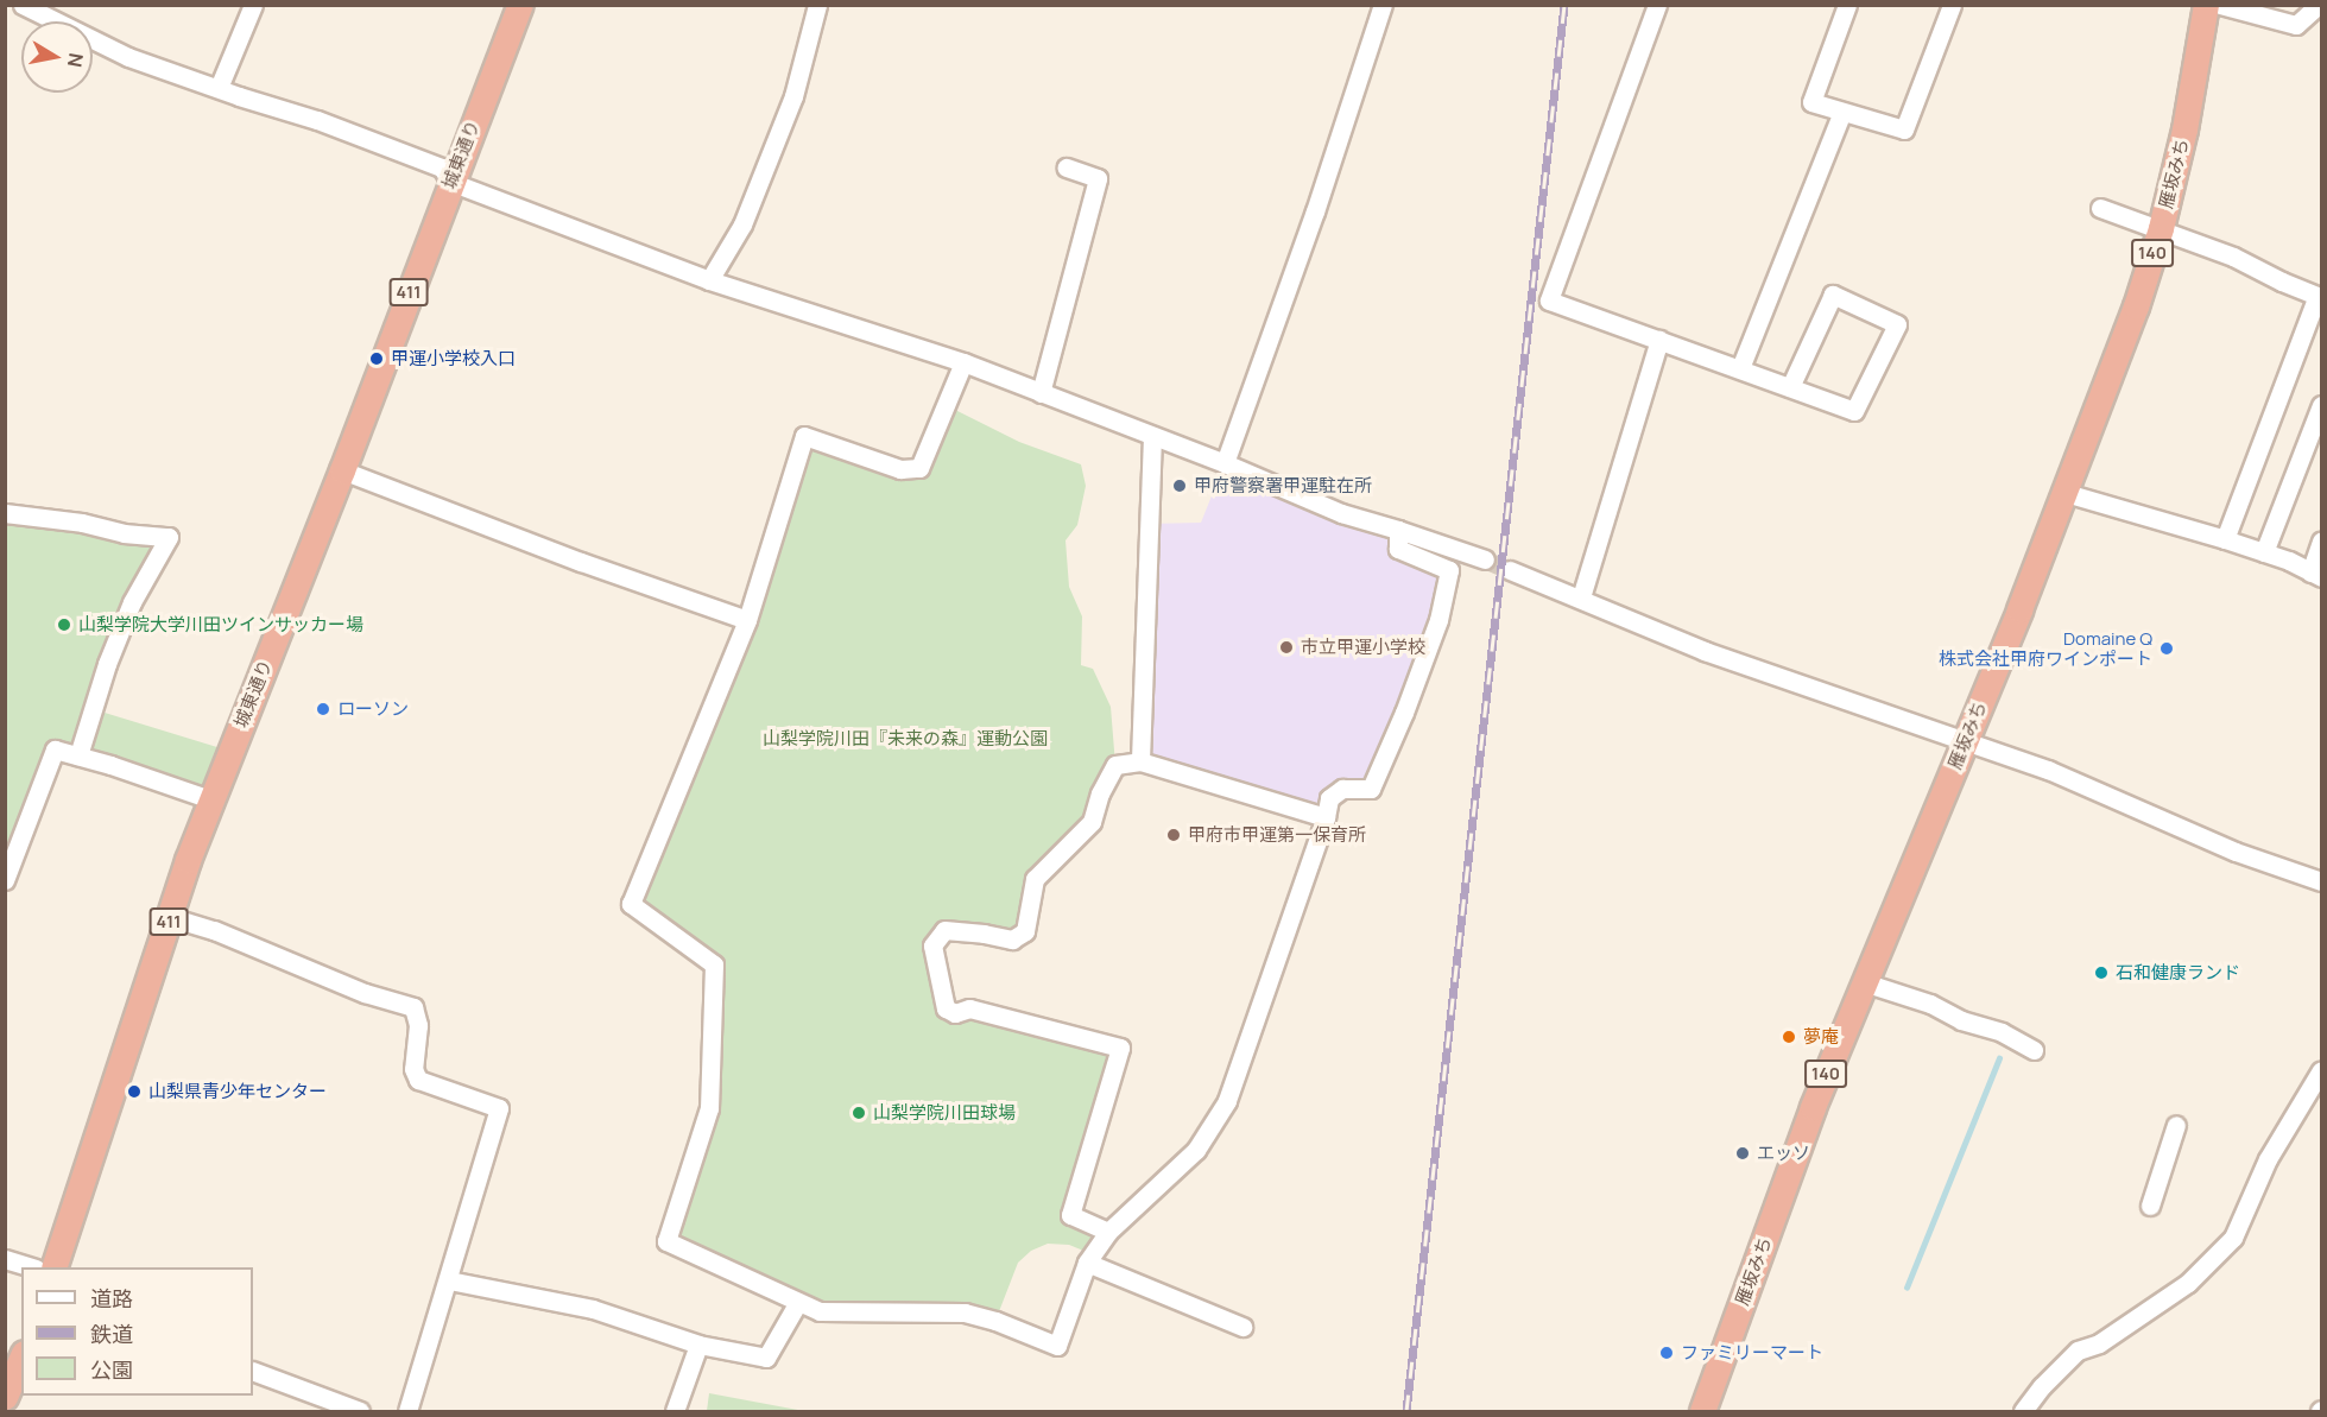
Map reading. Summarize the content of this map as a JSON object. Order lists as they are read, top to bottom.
{
  "streets": {
    "highway": [
      "城東通り",
      "雁坂みち",
      "140",
      "411"
    ]
  },
  "parks": ["山梨学院川田『未来の森』運動公園"],
  "places": [
    "甲運小学校入口",
    "甲府警察署甲運駐在所",
    "山梨学院大学川田ツインサッカー場",
    "市立甲運小学校",
    "Domaine Q 株式会社甲府ワインポート",
    "ローソン",
    "甲府市甲運第一保育所",
    "石和健康ランド",
    "夢庵",
    "山梨県青少年センター",
    "山梨学院川田球場",
    "エッソ",
    "ファミリーマート"
  ],
  "legend": ["道路", "鉄道", "公園"],
  "north": "right"
}
